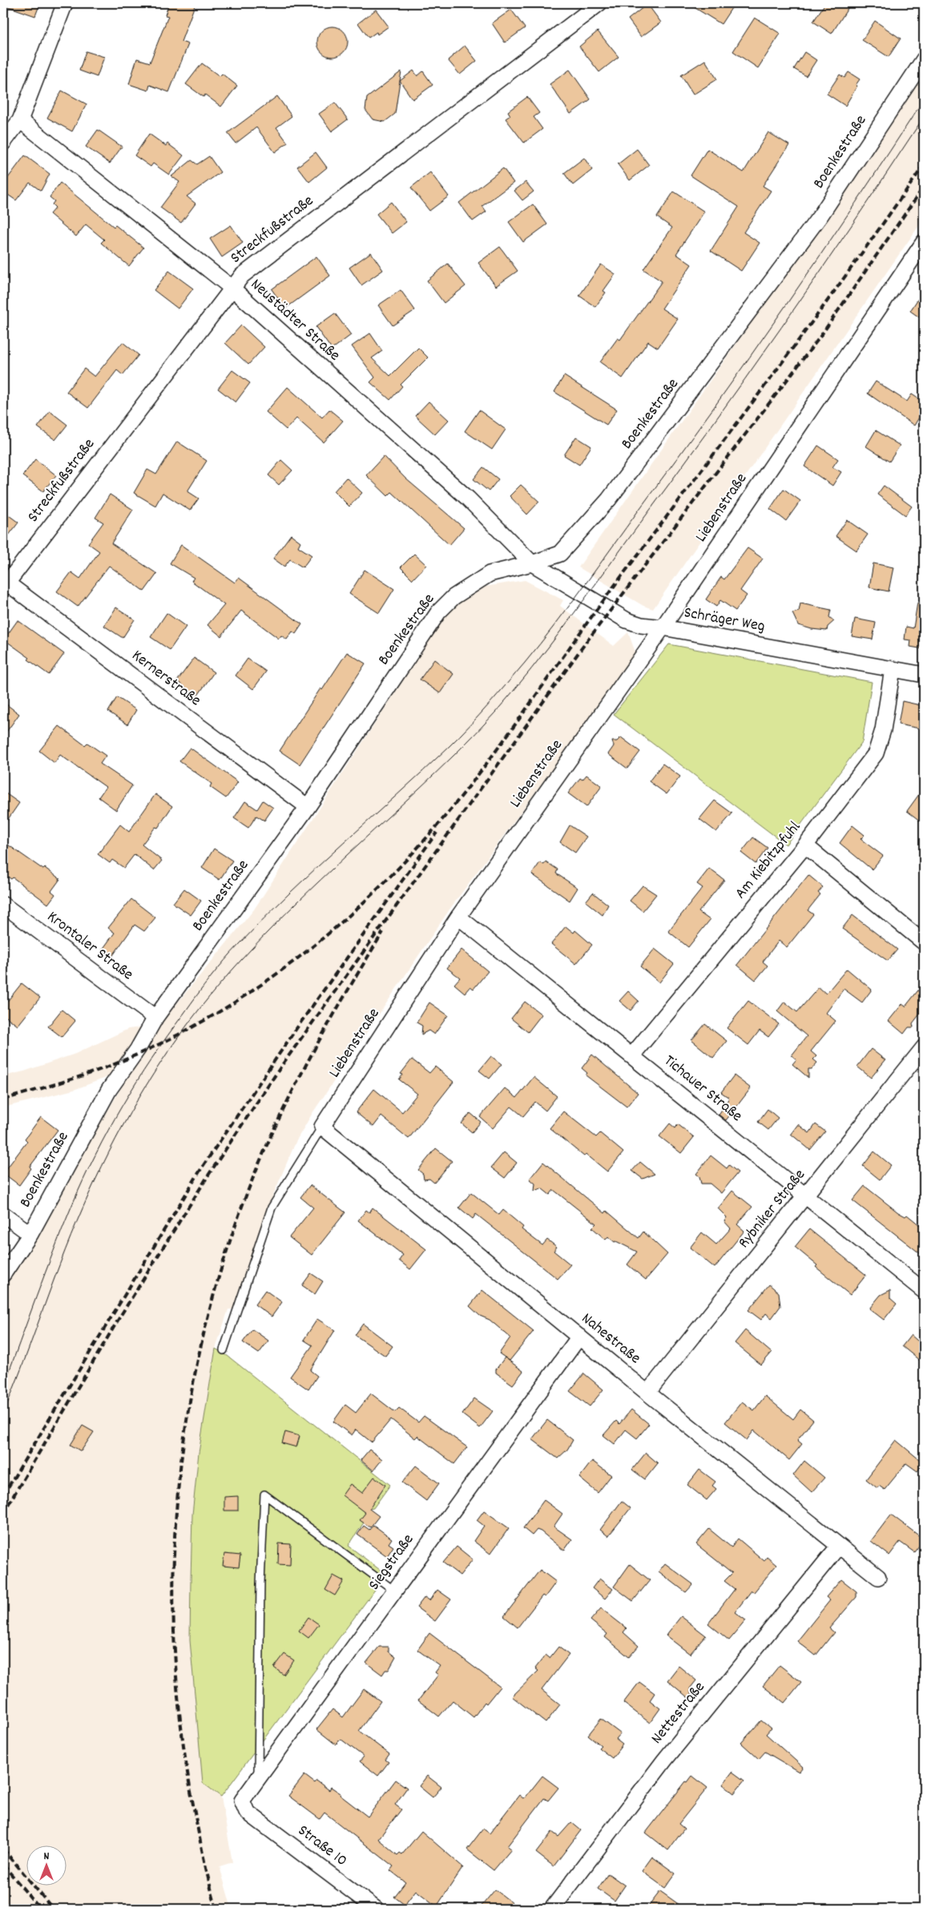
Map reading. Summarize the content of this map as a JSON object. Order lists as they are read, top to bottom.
{
  "streets": {
    "street": [
      "Boenkestraße",
      "Streckfußstraße",
      "Neustädter Straße",
      "Liebenstraße",
      "Schräger Weg",
      "Kernerstraße",
      "Am Kiebitzpfuhl",
      "Krontaler Straße",
      "Tichauer Straße",
      "Rybniker Straße",
      "Nahestraße",
      "Siegstraße",
      "Nettestraße",
      "Straße 10"
    ]
  },
  "crossings": [
    ["Boenkestraße", "Neustädter Straße"],
    ["Boenkestraße", "Schräger Weg"],
    ["Boenkestraße", "Kernerstraße"],
    ["Boenkestraße", "Krontaler Straße"],
    ["Streckfußstraße", "Neustädter Straße"],
    ["Streckfußstraße", "Kernerstraße"],
    ["Neustädter Straße", "Schräger Weg"],
    ["Liebenstraße", "Schräger Weg"],
    ["Liebenstraße", "Tichauer Straße"],
    ["Liebenstraße", "Nahestraße"],
    ["Schräger Weg", "Am Kiebitzpfuhl"],
    ["Am Kiebitzpfuhl", "Tichauer Straße"],
    ["Tichauer Straße", "Rybniker Straße"],
    ["Rybniker Straße", "Nahestraße"],
    ["Nahestraße", "Siegstraße"],
    ["Nahestraße", "Nettestraße"],
    ["Siegstraße", "Straße 10"]
  ],
  "north": "top"
}
